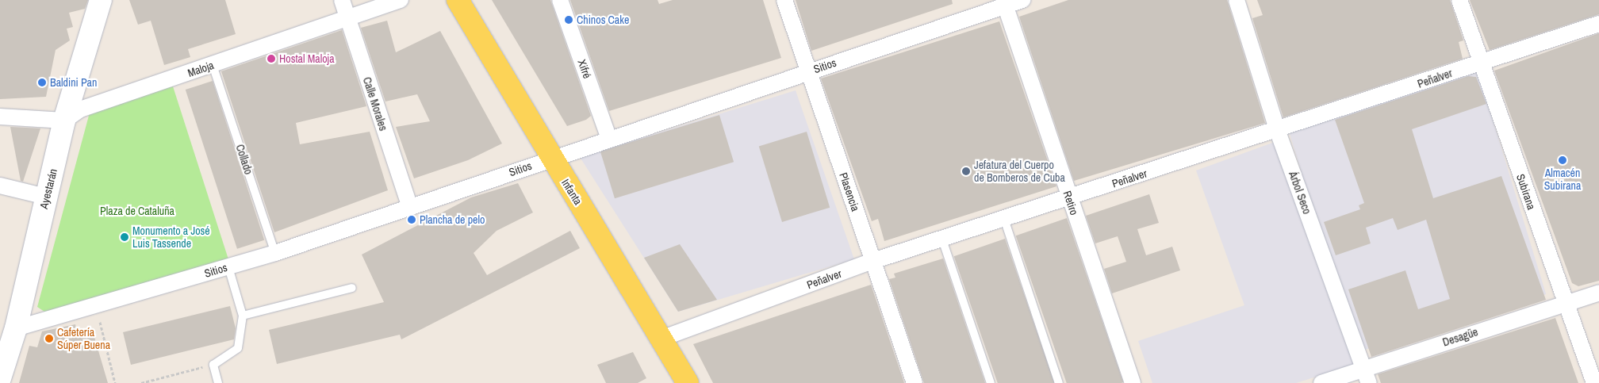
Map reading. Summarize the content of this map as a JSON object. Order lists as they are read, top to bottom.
{
  "streets": {
    "main road": ["Ayestarán", "Infanta"],
    "street": [
      "Sitios",
      "Maloja",
      "Xifré",
      "Peñalver",
      "Calle Morales",
      "Plasencia",
      "Subirana",
      "Árbol Seco",
      "Retiro",
      "Desagüe"
    ],
    "lane": ["Collado"]
  },
  "crossings": [
    ["Sitios", "Xifré"],
    ["Sitios", "Calle Morales"],
    ["Sitios", "Collado"],
    ["Sitios", "Ayestarán"],
    ["Sitios", "Infanta"],
    ["Sitios", "Plasencia"],
    ["Sitios", "Retiro"],
    ["Maloja", "Calle Morales"],
    ["Maloja", "Collado"],
    ["Maloja", "Ayestarán"],
    ["Peñalver", "Infanta"],
    ["Peñalver", "Plasencia"],
    ["Peñalver", "Subirana"],
    ["Peñalver", "Árbol Seco"],
    ["Peñalver", "Retiro"],
    ["Subirana", "Desagüe"],
    ["Árbol Seco", "Desagüe"]
  ],
  "parks": ["Plaza de Cataluña"],
  "places": [
    "Chinos Cake",
    "Hostal Maloja",
    "Baldini Pan",
    "Almacén Subirana",
    "Jefatura del Cuerpo de Bomberos de Cuba",
    "Plancha de pelo",
    "Monumento a José Luis Tassende",
    "Cafetería Súper Buena"
  ]
}
